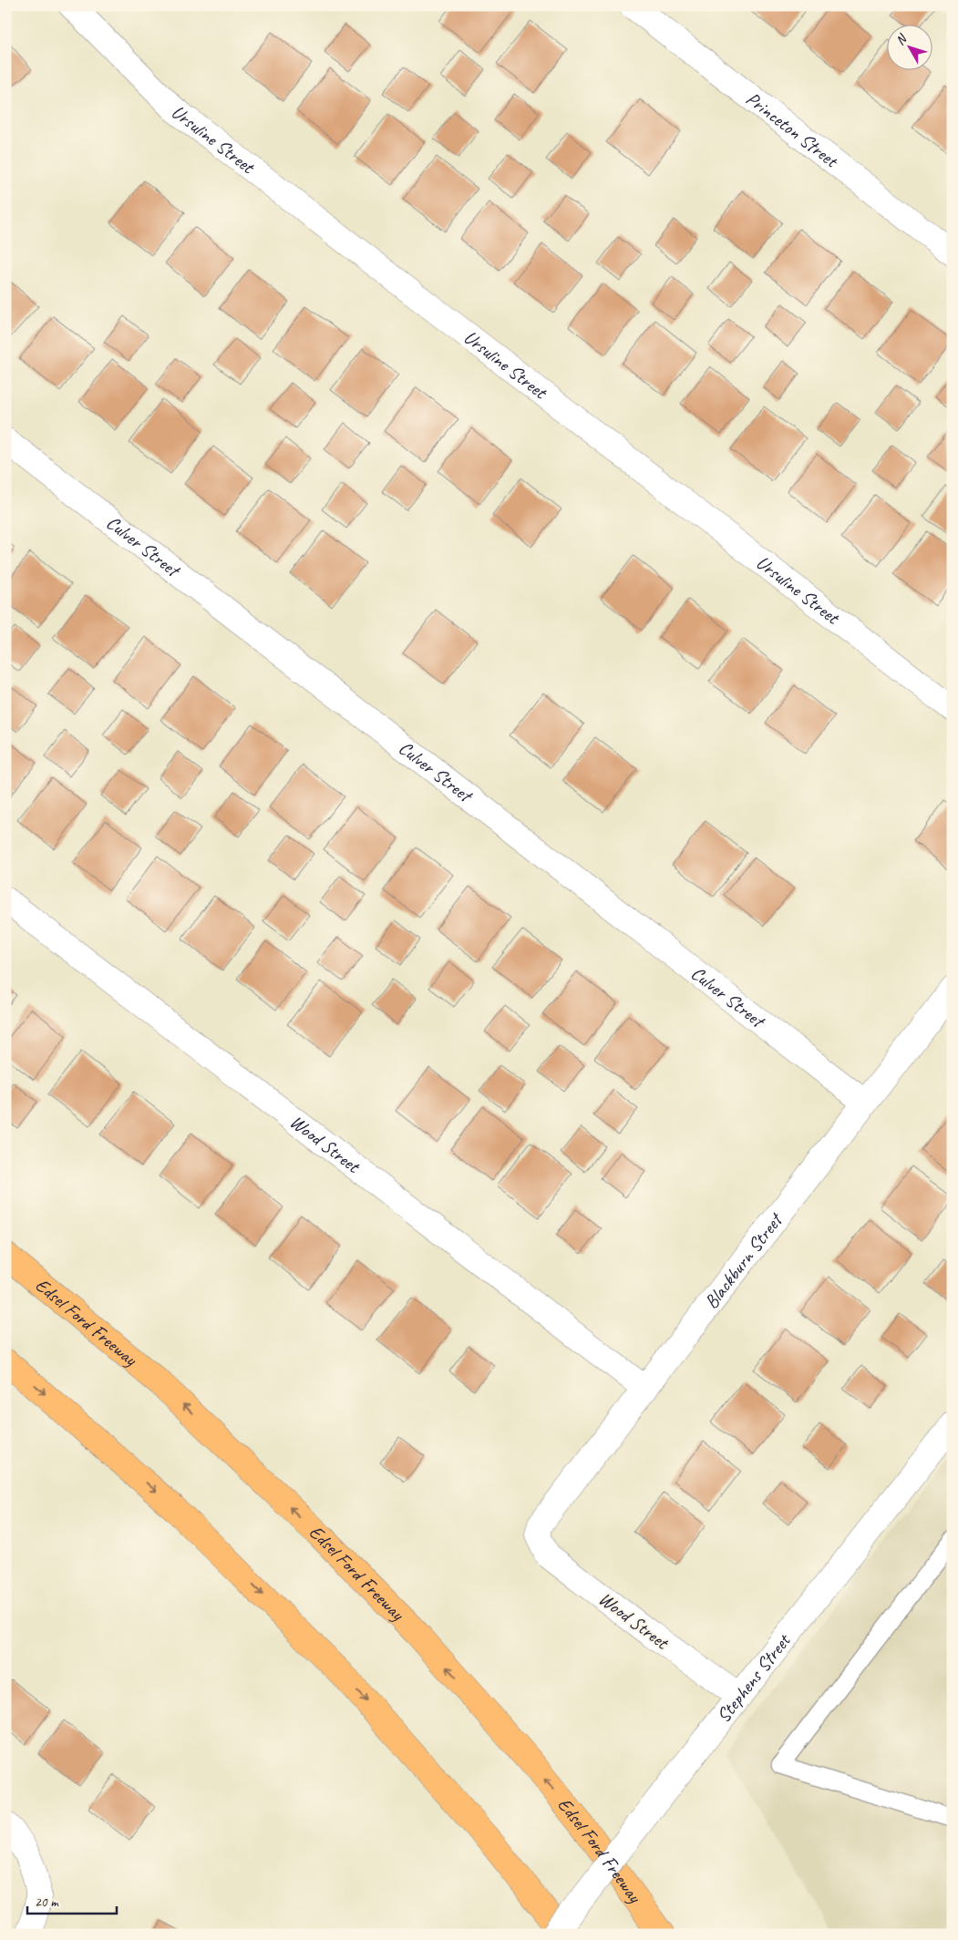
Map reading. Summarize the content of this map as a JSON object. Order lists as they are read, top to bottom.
{
  "streets": {
    "highway": ["Edsel Ford Freeway"],
    "street": [
      "Princeton Street",
      "Ursuline Street",
      "Culver Street",
      "Wood Street",
      "Blackburn Street",
      "Stephens Street"
    ]
  },
  "crossings": [
    ["Culver Street", "Blackburn Street"],
    ["Wood Street", "Blackburn Street"],
    ["Wood Street", "Stephens Street"]
  ],
  "scale_bar": "20 m",
  "north": "top left"
}
